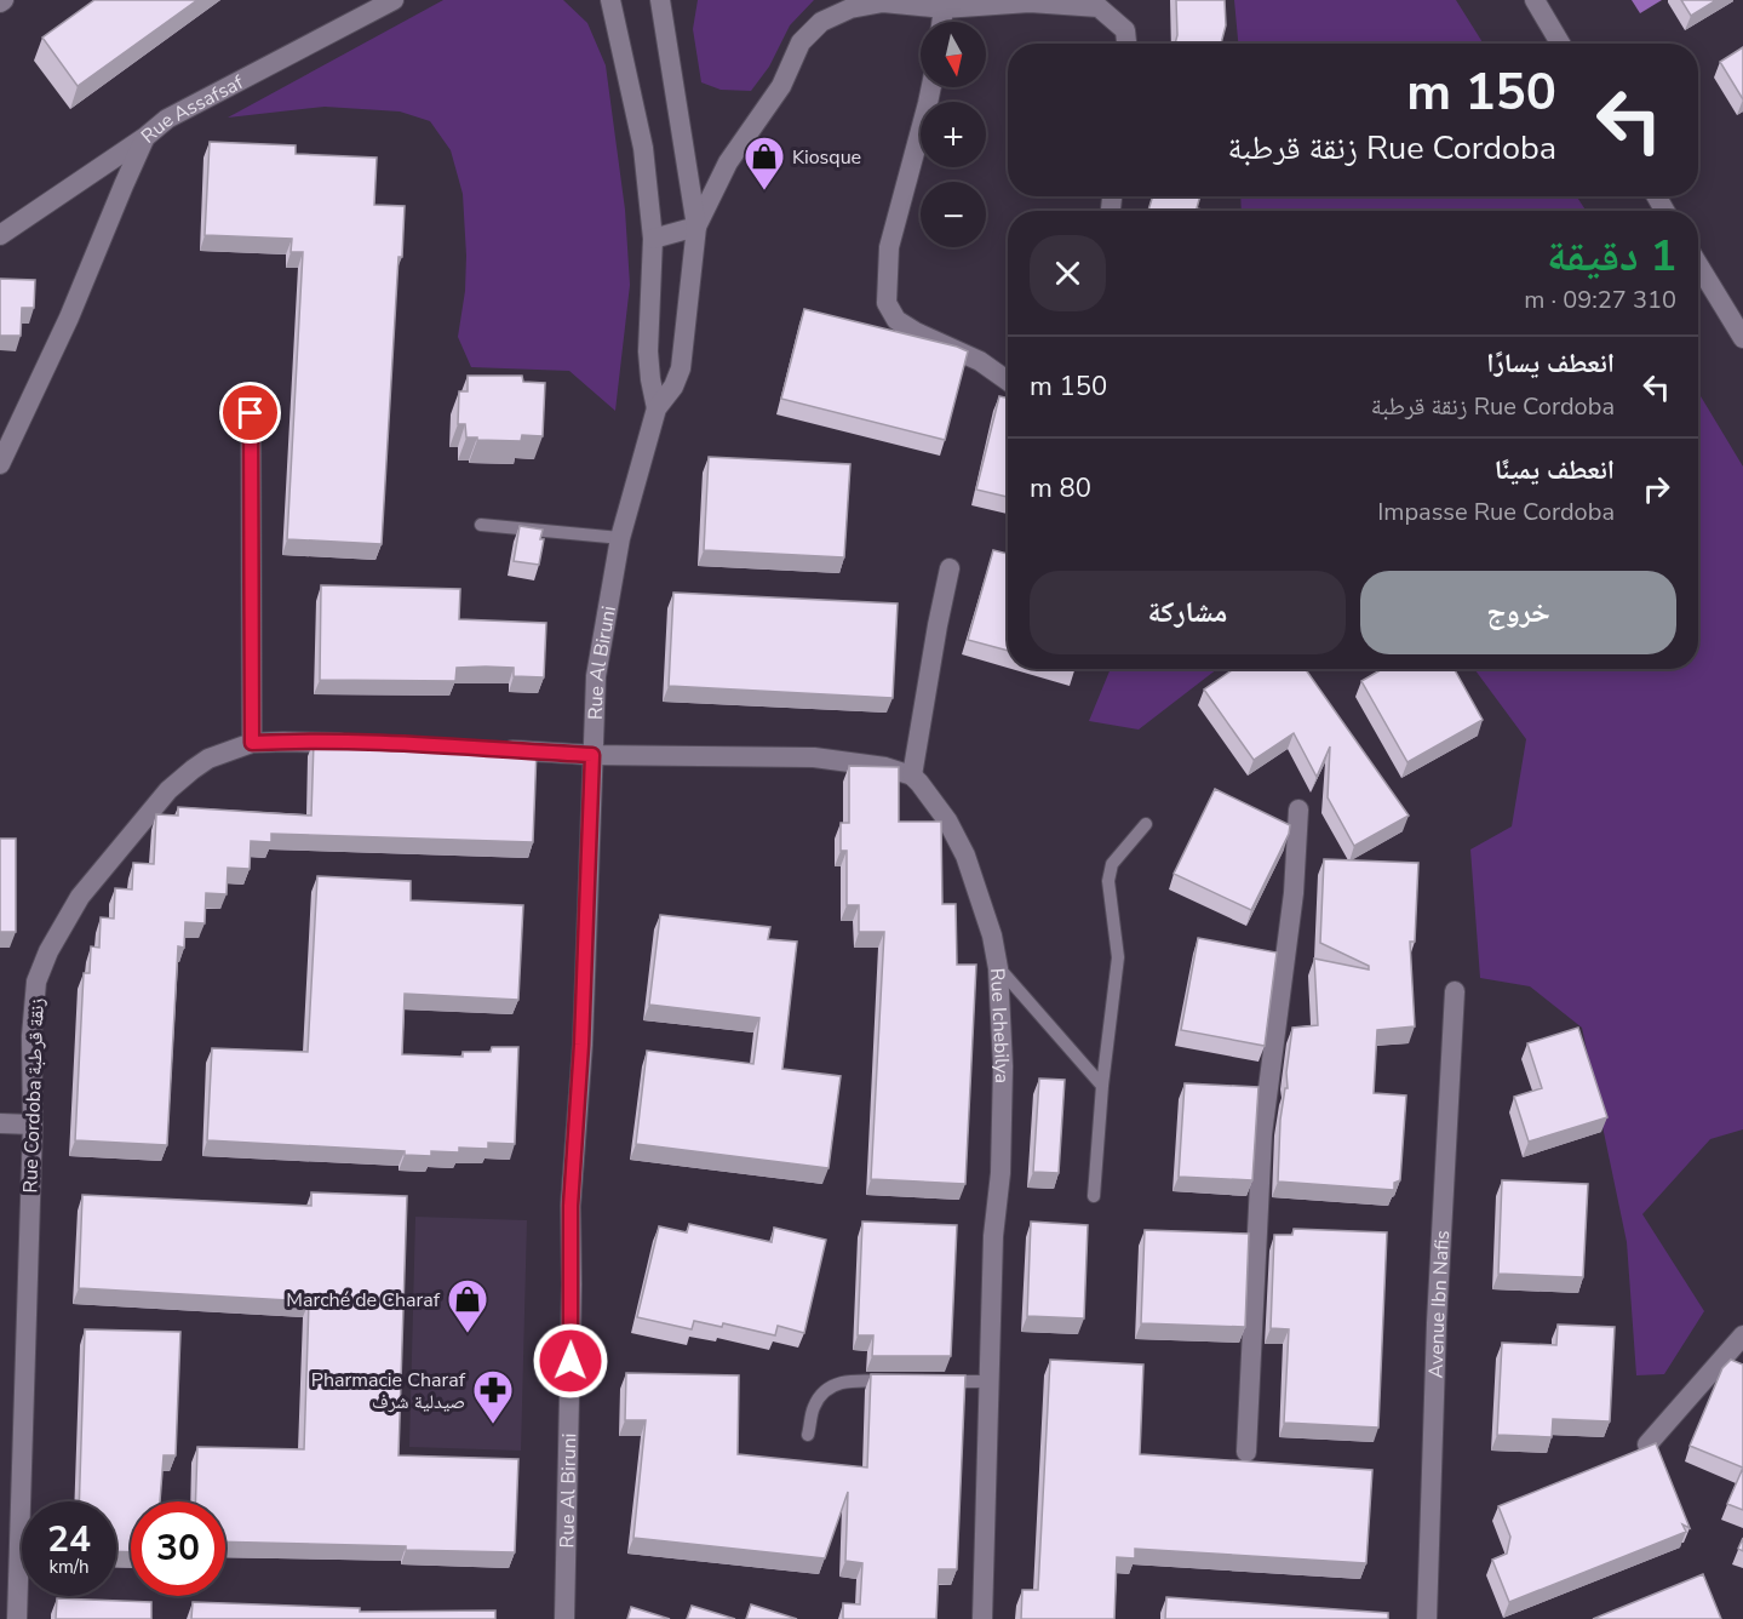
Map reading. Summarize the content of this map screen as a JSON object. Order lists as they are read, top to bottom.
{
  "streets": {
    "street": [
      "Rue Assafsaf",
      "Rue Al Biruni",
      "Rue Ichebilya",
      "Rue Cordoba زنقة قرطبة",
      "Avenue Ibn Nafis"
    ]
  },
  "places": {
    "shop": ["Kiosque", "Marché de Charaf"],
    "pharmacy": ["Pharmacie Charaf صيدلية شرف"]
  },
  "north": "bottom",
  "page": {
    "map_buttons": ["+", "−"],
    "turn": ["150 m", "Rue Cordoba زنقة قرطبة"],
    "heading": ["1 دقيقة", "310 m · 09:27"],
    "list": [
      {
        "name": "انعطف يسارًا",
        "note": "Rue Cordoba زنقة قرطبة",
        "value": "150 m"
      },
      {
        "name": "انعطف يمينًا",
        "note": "Impasse Rue Cordoba",
        "value": "80 m"
      }
    ],
    "buttons": ["خروج", "مشاركة"],
    "speed": "24 km/h",
    "limit": "30"
  }
}
